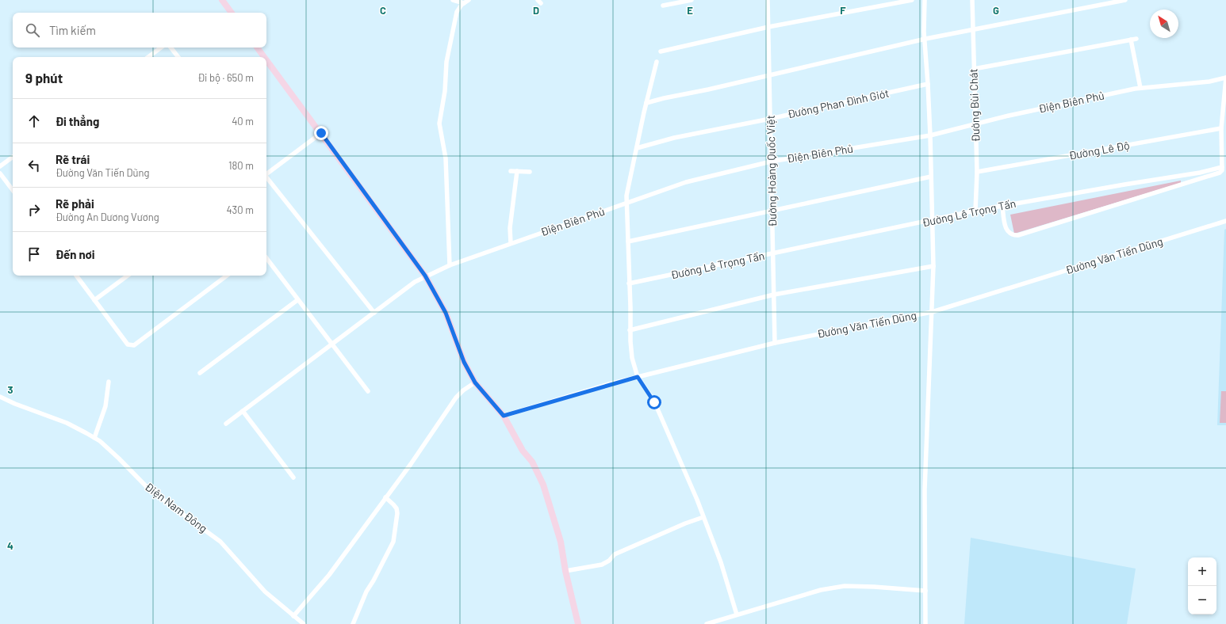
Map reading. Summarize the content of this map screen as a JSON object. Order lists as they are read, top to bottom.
{
  "streets": {
    "street": [
      "Điện Biên Phủ",
      "Đường Phan Đình Giót",
      "Đường Bùi Chát",
      "Đường Lê Độ",
      "Đường Hoàng Quốc Việt",
      "Đường Lê Trọng Tấn",
      "Đường Văn Tiến Dũng",
      "Điện Nam Đông"
    ]
  },
  "crossings": [
    ["Điện Biên Phủ", "Đường Bùi Chát"],
    ["Điện Biên Phủ", "Đường Hoàng Quốc Việt"],
    ["Đường Phan Đình Giót", "Đường Hoàng Quốc Việt"],
    ["Đường Bùi Chát", "Đường Lê Độ"],
    ["Đường Bùi Chát", "Đường Lê Trọng Tấn"],
    ["Đường Hoàng Quốc Việt", "Đường Lê Trọng Tấn"],
    ["Đường Hoàng Quốc Việt", "Đường Văn Tiến Dũng"]
  ],
  "north": "top left",
  "page": {
    "search": "Tìm kiếm",
    "heading": ["9 phút", "Đi bộ · 650 m"],
    "list": [
      ["Đi thẳng", "40 m"],
      ["Rẽ trái", "Đường Văn Tiến Dũng", "180 m"],
      ["Rẽ phải", "Đường An Dương Vương", "430 m"],
      "Đến nơi"
    ],
    "map_buttons": ["+", "−"]
  },
  "grid": {
    "columns": [
      "C",
      "D",
      "E",
      "F",
      "G"
    ],
    "rows": ["3", "4"]
  }
}
